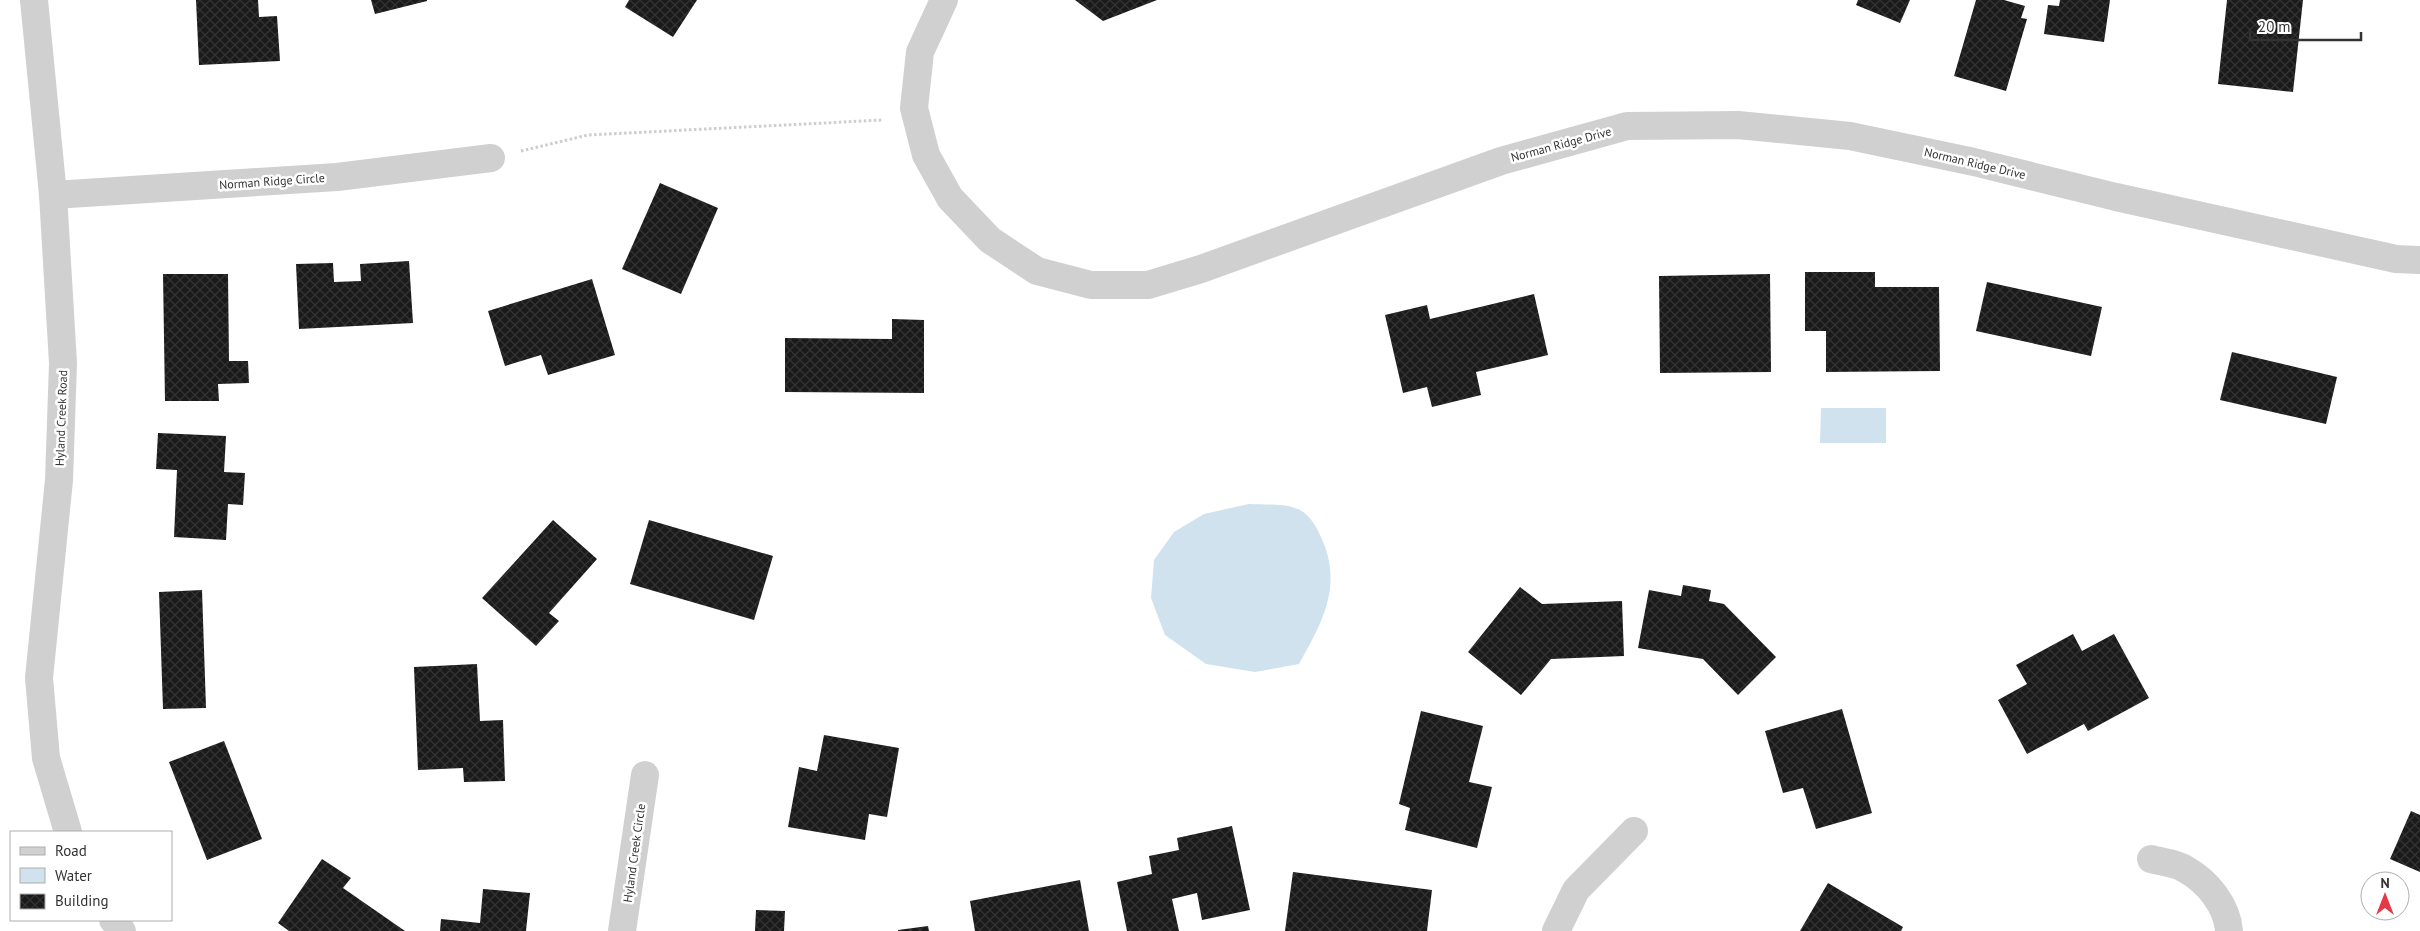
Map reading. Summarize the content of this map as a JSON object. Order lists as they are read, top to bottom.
{
  "streets": {
    "street": [
      "Norman Ridge Drive",
      "Norman Ridge Circle",
      "Hyland Creek Road",
      "Hyland Creek Circle"
    ]
  },
  "crossings": [
    ["Norman Ridge Circle", "Hyland Creek Road"]
  ],
  "legend": ["Road", "Water", "Building"],
  "scale_bar": "20 m",
  "north": "top"
}
